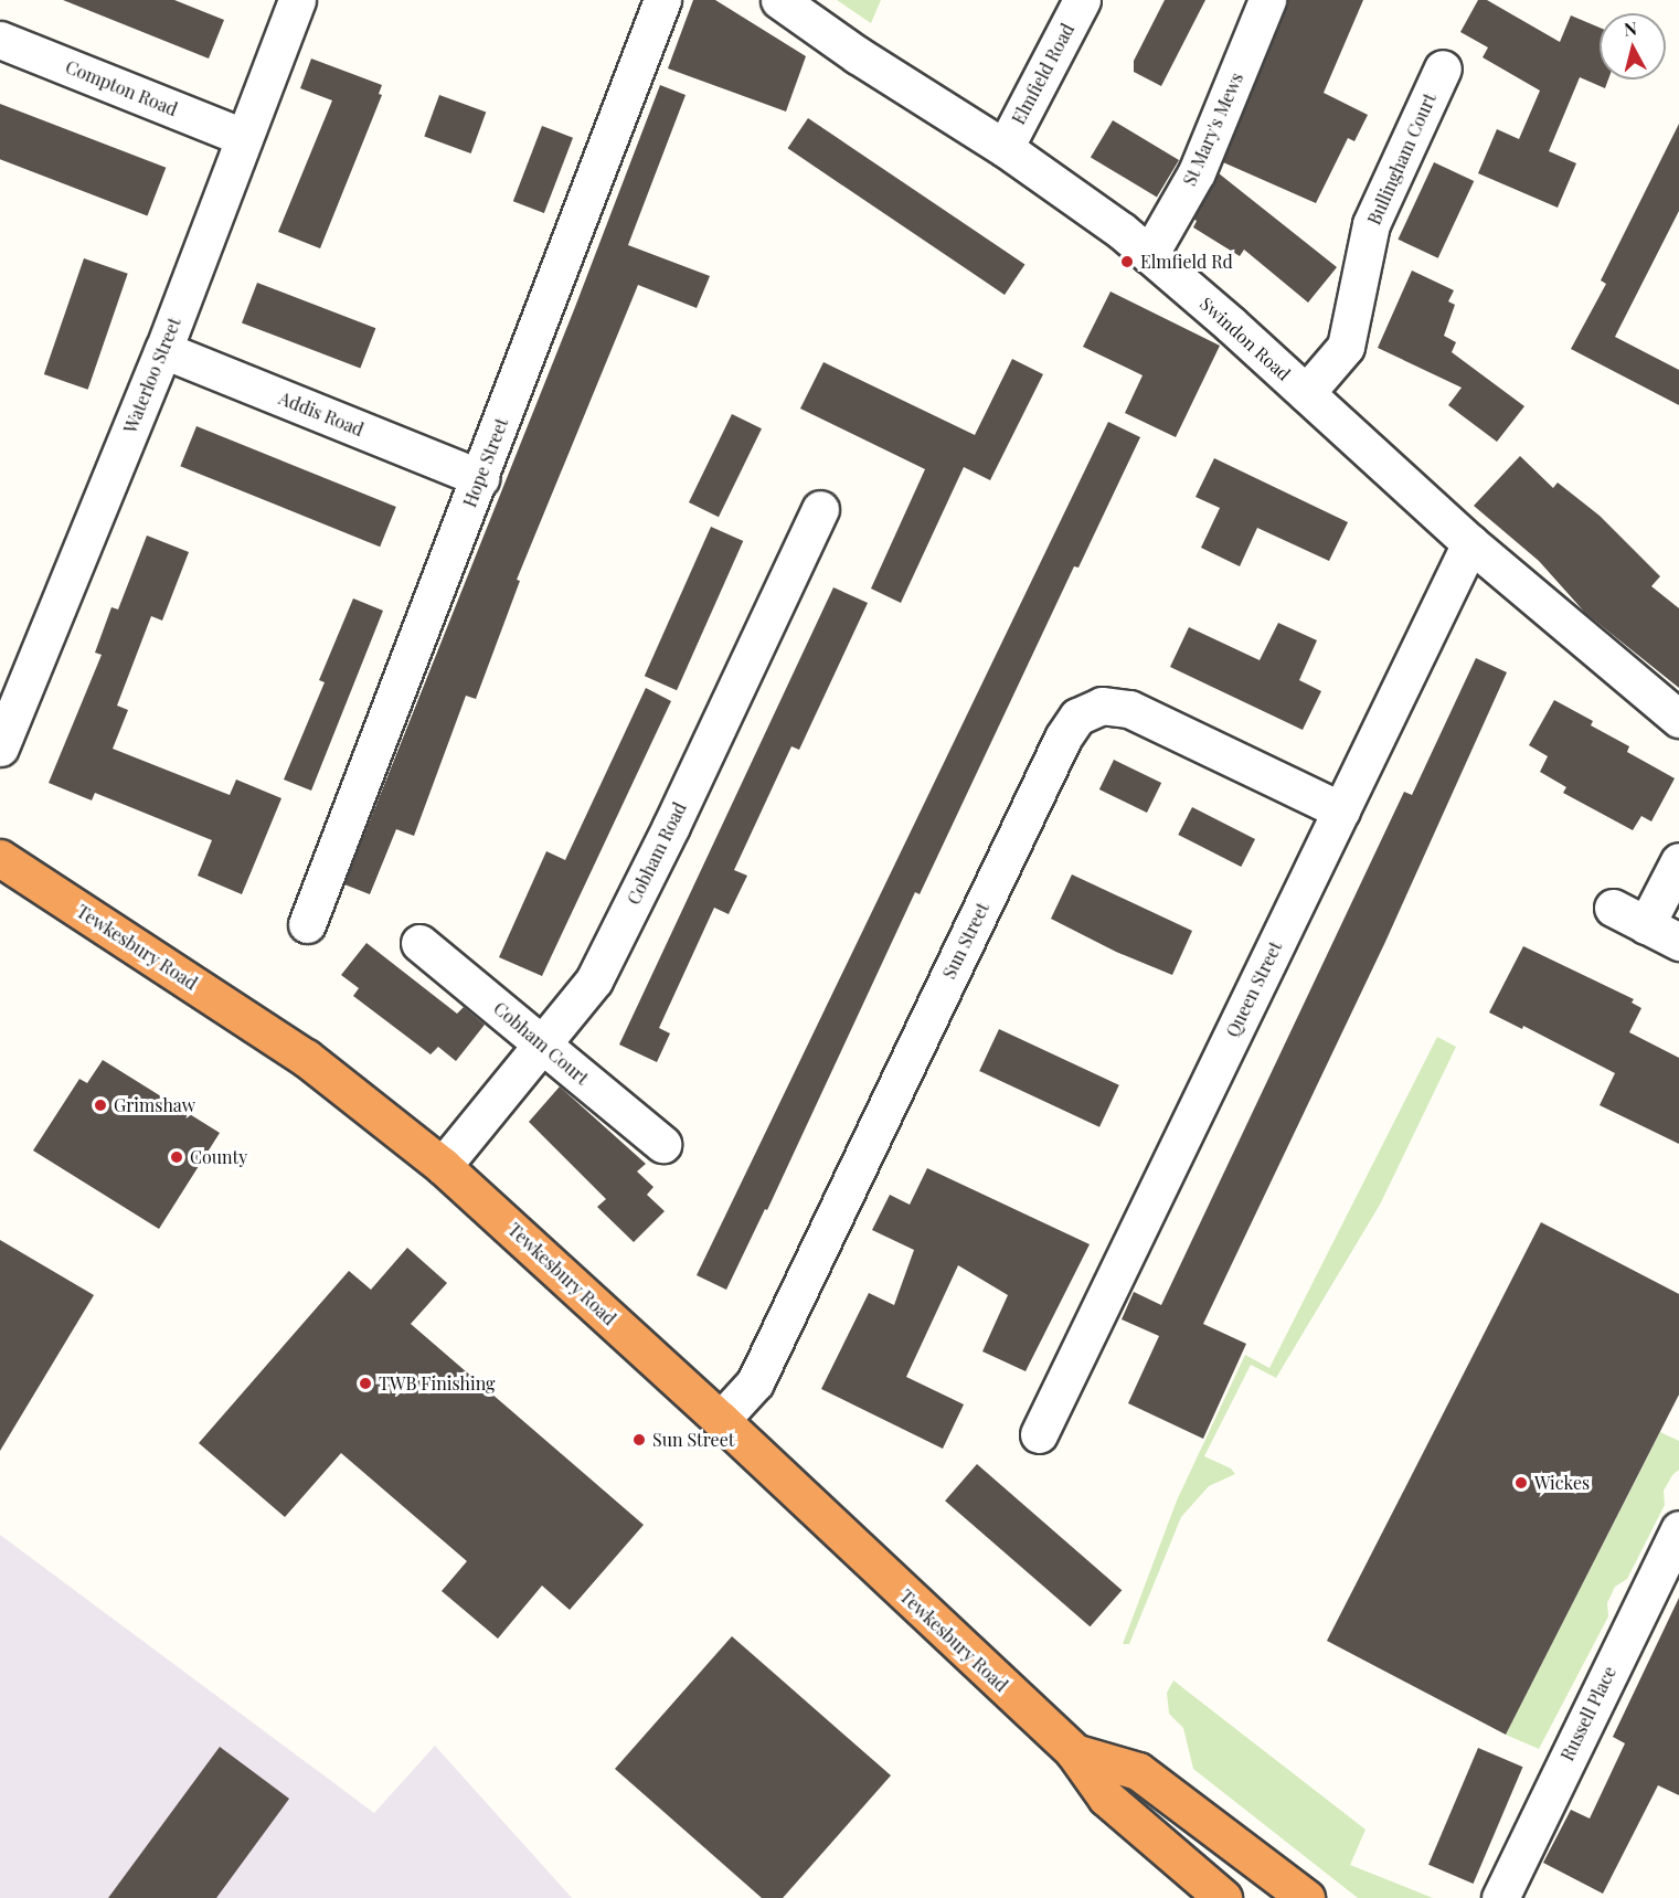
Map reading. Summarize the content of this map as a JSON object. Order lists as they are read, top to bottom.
{
  "streets": {
    "highway": ["Tewkesbury Road"],
    "street": [
      "Elmfield Road",
      "Compton Road",
      "St Mary's Mews",
      "Bullingham Court",
      "Swindon Road",
      "Waterloo Street",
      "Addis Road",
      "Hope Street",
      "Cobham Road",
      "Sun Street",
      "Queen Street",
      "Cobham Court",
      "Russell Place"
    ]
  },
  "crossings": [
    ["Elmfield Road", "Swindon Road"],
    ["Compton Road", "Waterloo Street"],
    ["St Mary's Mews", "Swindon Road"],
    ["Bullingham Court", "Swindon Road"],
    ["Swindon Road", "Queen Street"],
    ["Waterloo Street", "Addis Road"],
    ["Addis Road", "Hope Street"],
    ["Cobham Road", "Tewkesbury Road"],
    ["Cobham Road", "Cobham Court"],
    ["Sun Street", "Tewkesbury Road"],
    ["Sun Street", "Queen Street"]
  ],
  "places": [
    "Elmfield Rd",
    "Grimshaw",
    "County",
    "TWB Finishing",
    "Sun Street",
    "Wickes"
  ],
  "north": "top"
}
